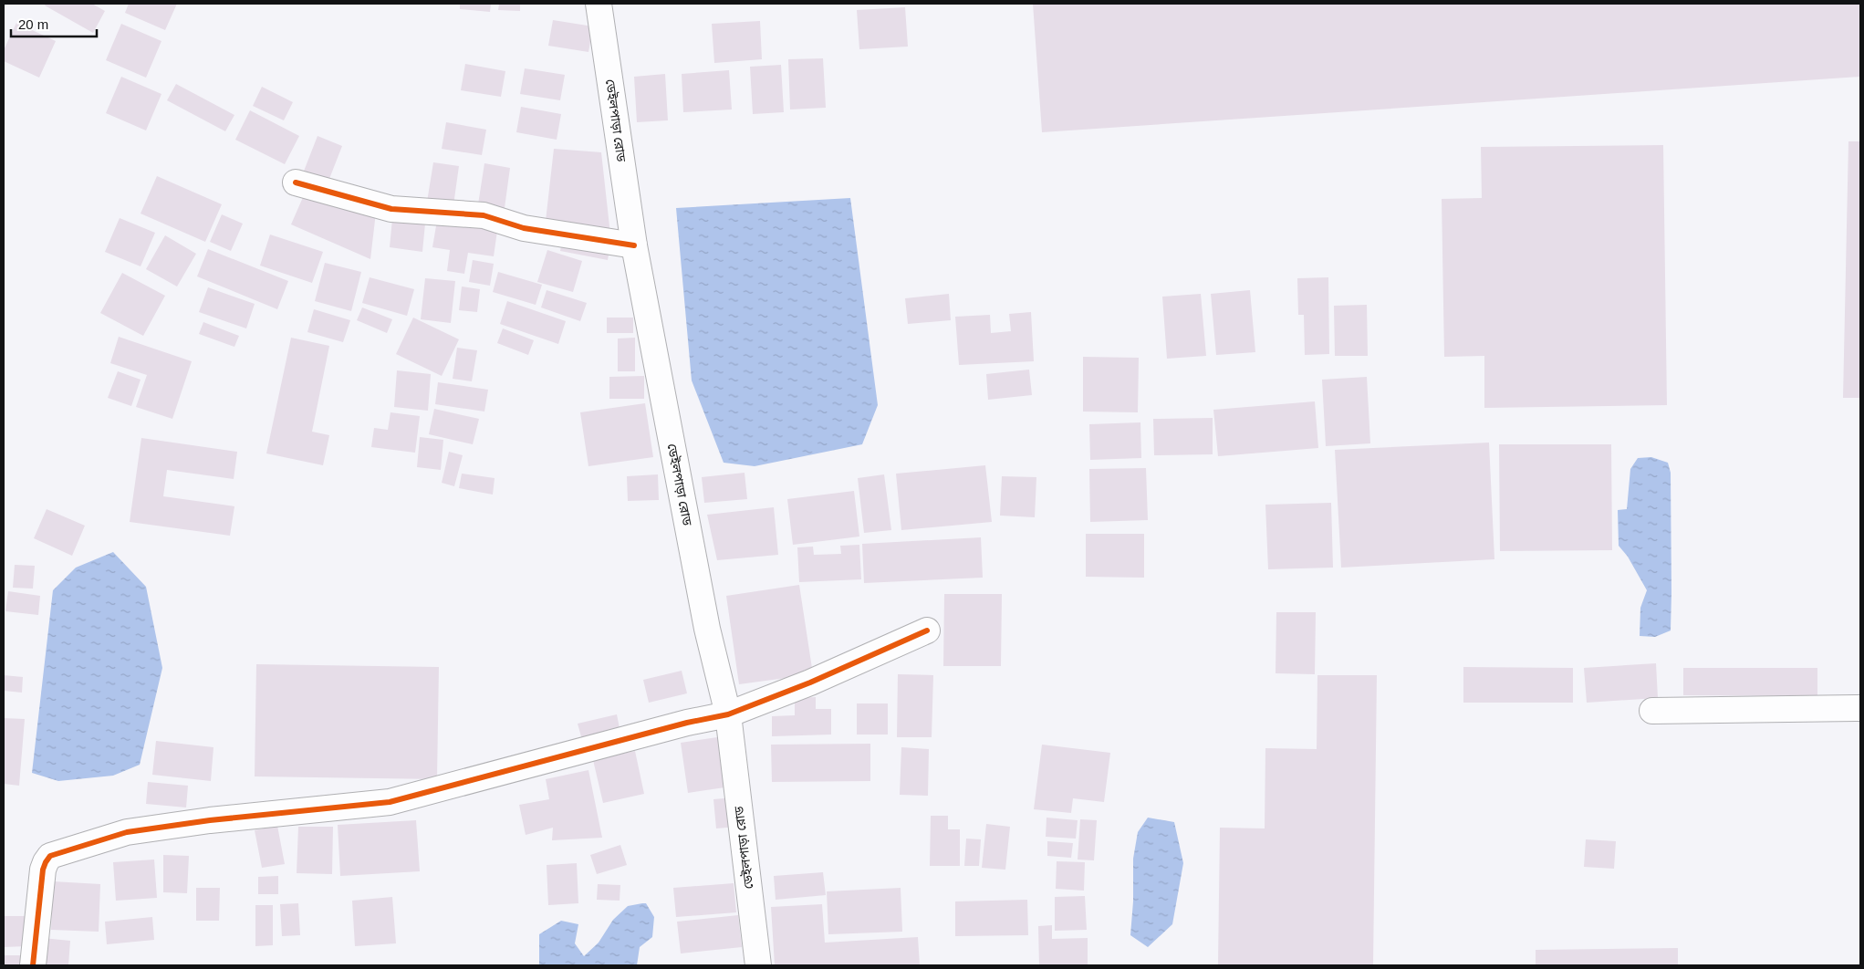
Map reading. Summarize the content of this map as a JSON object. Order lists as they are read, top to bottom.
{
  "streets": {
    "street": ["ডেইলপাড়া রোড"]
  },
  "scale_bar": "20 m"
}
